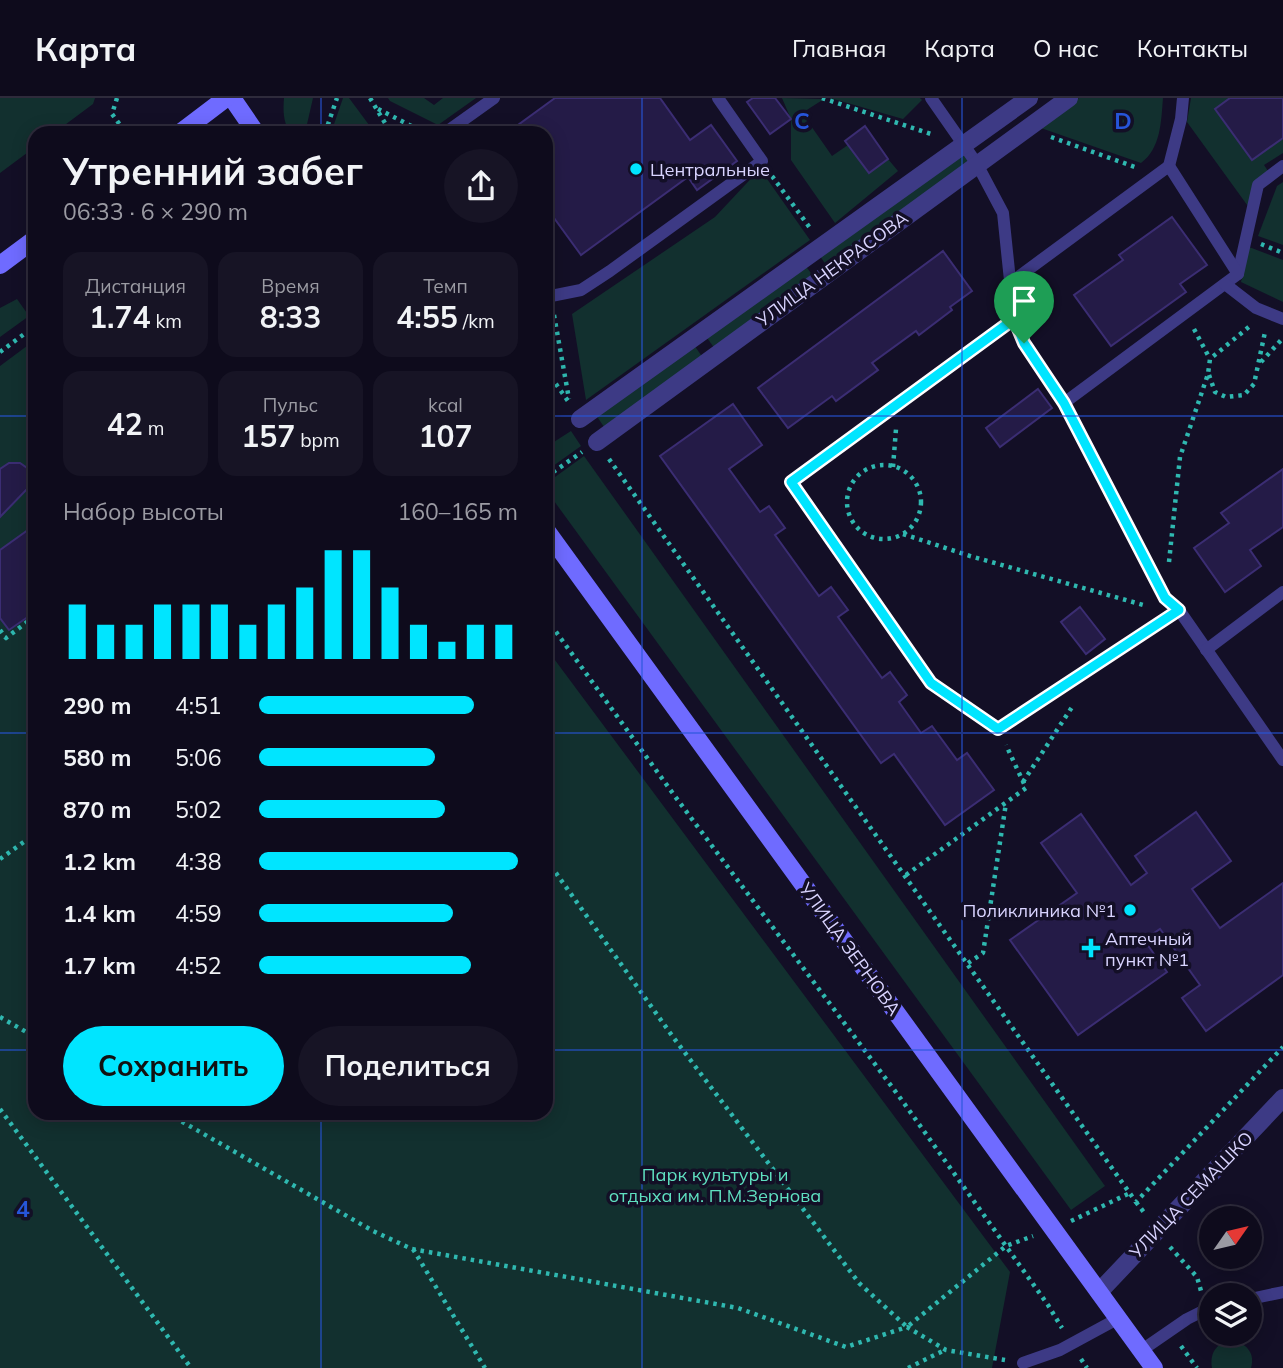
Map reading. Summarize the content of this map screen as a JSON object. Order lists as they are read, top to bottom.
{
  "streets": {
    "main road": ["УЛИЦА ЗЕРНОВА"],
    "street": ["УЛИЦА НЕКРАСОВА", "УЛИЦА СЕМАШКО"]
  },
  "crossings": [
    ["УЛИЦА ЗЕРНОВА", "УЛИЦА СЕМАШКО"]
  ],
  "parks": ["Парк культуры и отдыха им. П.М.Зернова"],
  "places": {
    "other": ["Центральные", "Поликлиника №1"],
    "health": ["Аптечный пункт №1"]
  },
  "north": "top right",
  "page": {
    "header": "Карта",
    "nav": [
      "Главная",
      "Карта",
      "О нас",
      "Контакты"
    ],
    "heading": ["Утренний забег", "06:33 · 6 × 290 m"],
    "stats": [
      ["Дистанция", "1.74 km"],
      ["Время", "8:33"],
      ["Темп", "4:55 /km"],
      ["42 m"],
      ["Пульс", "157 bpm"],
      ["kcal", "107"]
    ],
    "chart": ["Набор высоты", "160–165 m"],
    "list": [
      {
        "name": "290 m",
        "note": "4:51"
      },
      {
        "name": "580 m",
        "note": "5:06"
      },
      {
        "name": "870 m",
        "note": "5:02"
      },
      {
        "name": "1.2 km",
        "note": "4:38"
      },
      {
        "name": "1.4 km",
        "note": "4:59"
      },
      {
        "name": "1.7 km",
        "note": "4:52"
      }
    ],
    "buttons": ["Сохранить", "Поделиться"]
  },
  "grid": {
    "columns": ["C", "D"],
    "rows": ["4"]
  }
}
